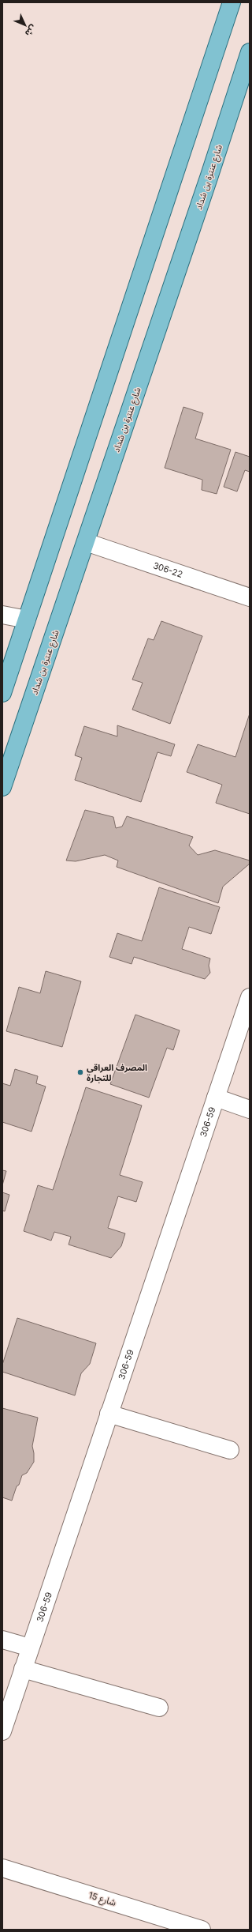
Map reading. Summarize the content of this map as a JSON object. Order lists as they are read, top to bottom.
{
  "streets": {
    "main road": ["شارع عنترة بن شداد"],
    "street": ["306-22", "306-59", "شارع 15"]
  },
  "crossings": [
    ["شارع عنترة بن شداد", "306-22"]
  ],
  "places": ["المصرف العراقي للتجارة"],
  "north": "bottom right"
}
